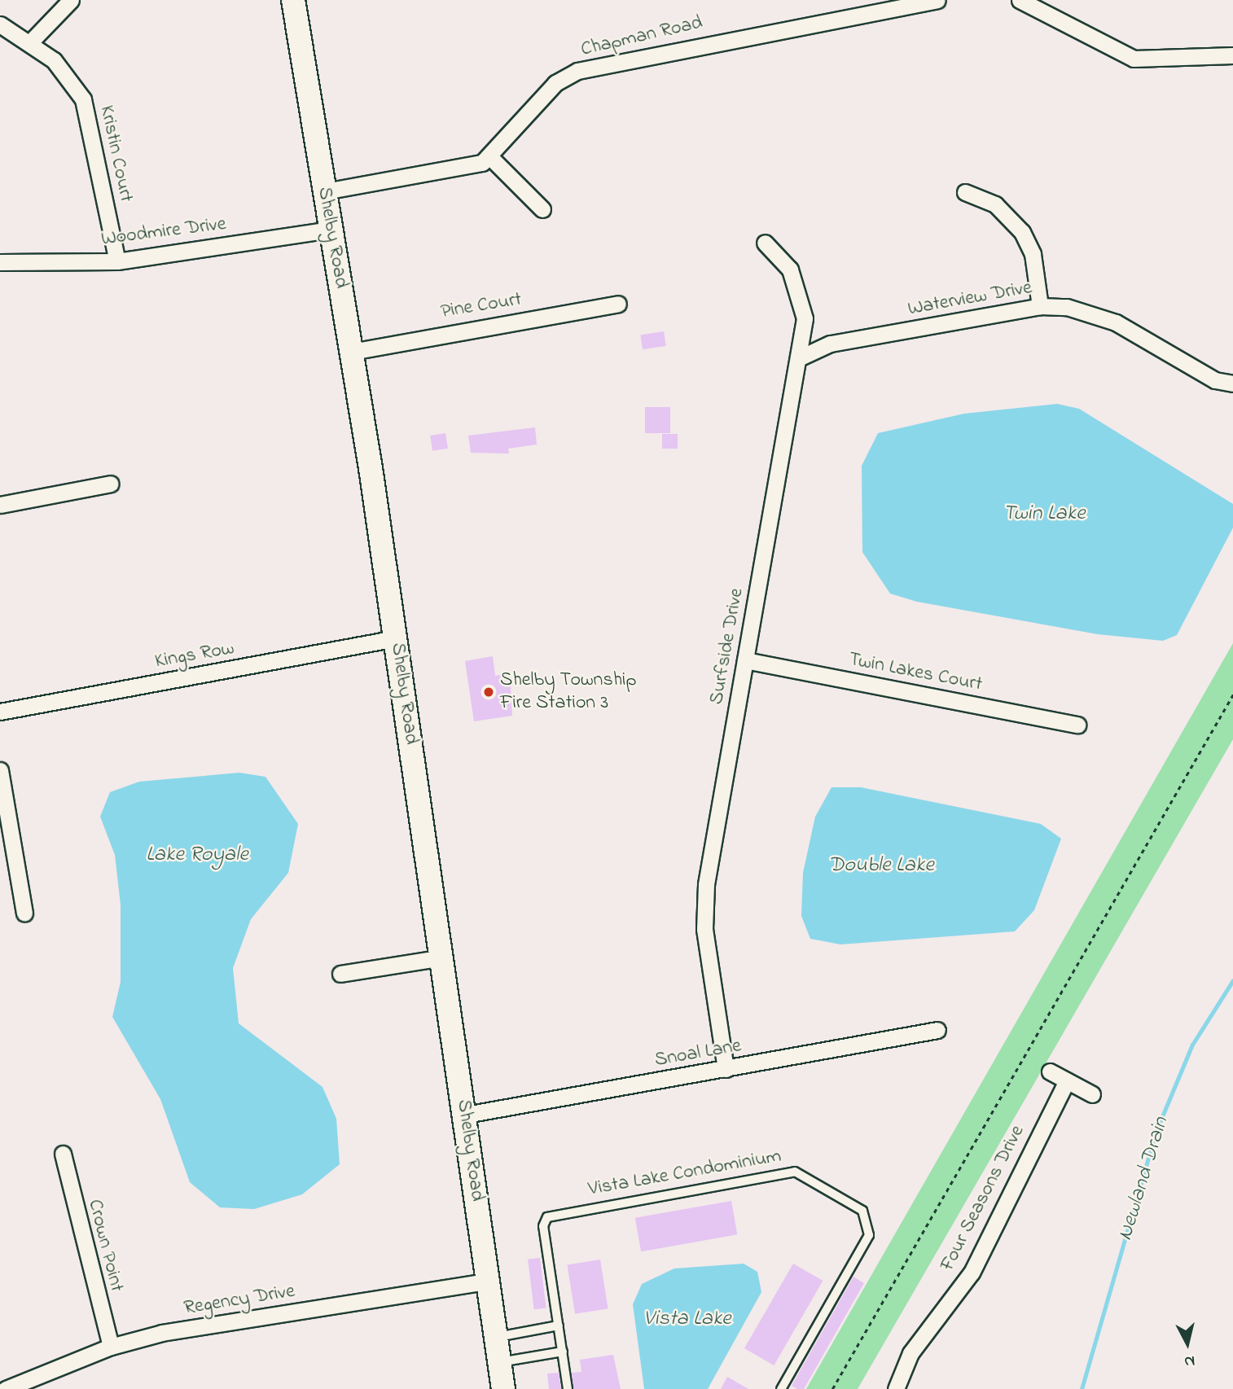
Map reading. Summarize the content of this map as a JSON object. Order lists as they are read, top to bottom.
{
  "streets": {
    "street": [
      "Chapman Road",
      "Kristin Court",
      "Woodmire Drive",
      "Shelby Road",
      "Waterview Drive",
      "Pine Court",
      "Surfside Drive",
      "Kings Row",
      "Twin Lakes Court",
      "Snoal Lane",
      "Four Seasons Drive",
      "Crown Point",
      "Regency Drive"
    ],
    "lane": ["Vista Lake Condominium"]
  },
  "crossings": [
    ["Kristin Court", "Woodmire Drive"],
    ["Woodmire Drive", "Shelby Road"],
    ["Shelby Road", "Pine Court"],
    ["Shelby Road", "Kings Row"],
    ["Shelby Road", "Snoal Lane"],
    ["Shelby Road", "Regency Drive"],
    ["Waterview Drive", "Surfside Drive"],
    ["Surfside Drive", "Twin Lakes Court"],
    ["Surfside Drive", "Snoal Lane"],
    ["Crown Point", "Regency Drive"]
  ],
  "water": [
    "Twin Lake",
    "Lake Royale",
    "Double Lake",
    "Newland Drain",
    "Vista Lake"
  ],
  "places": ["Shelby Township Fire Station 3"],
  "north": "bottom"
}
